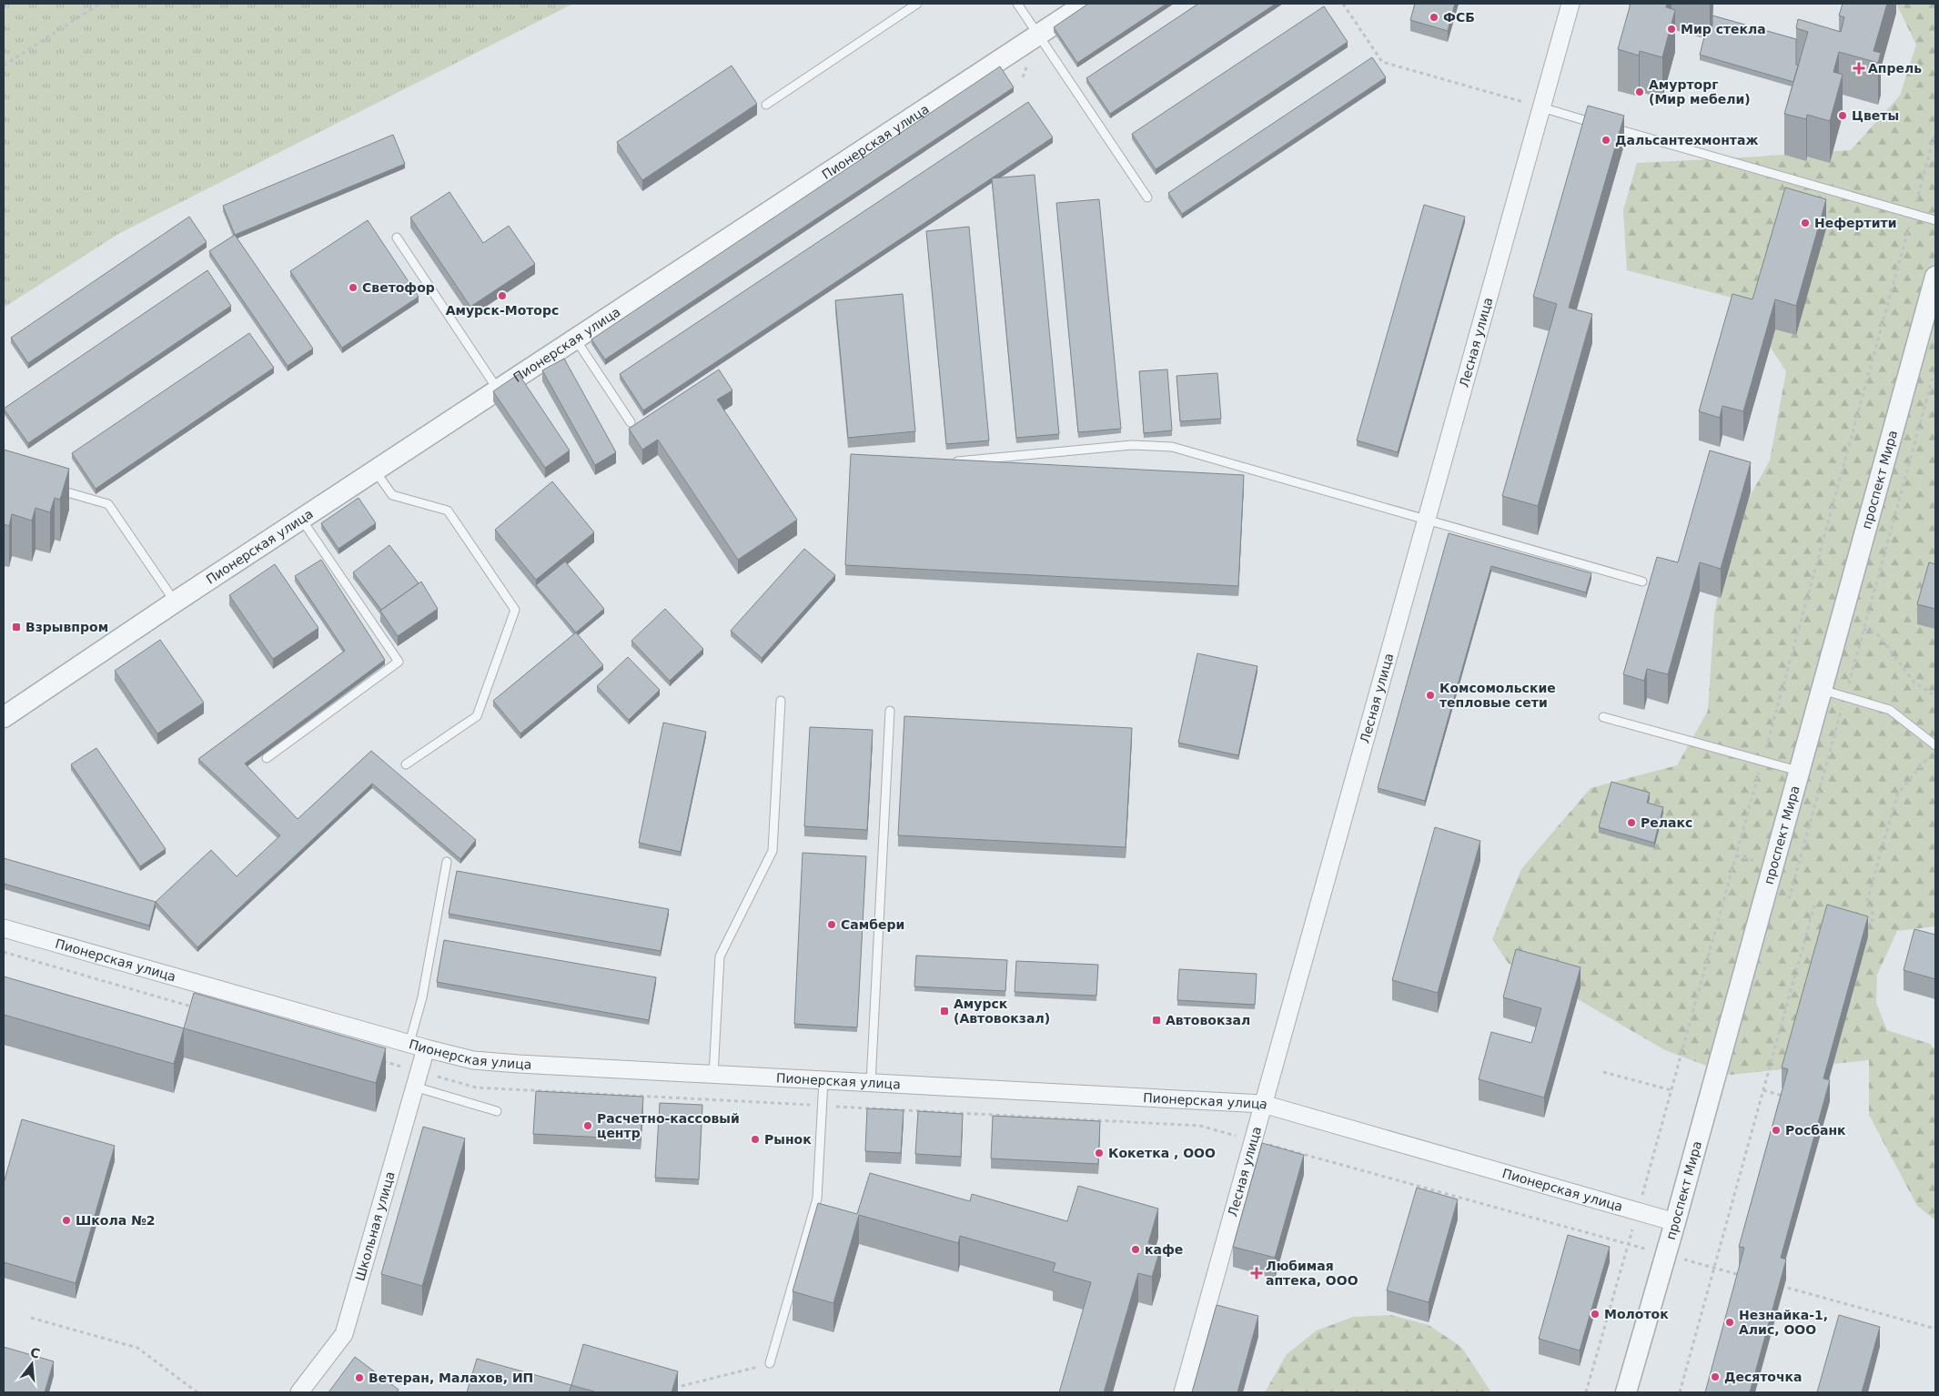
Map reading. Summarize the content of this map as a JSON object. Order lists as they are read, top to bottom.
{
  "streets": {
    "street": [
      "Пионерская улица",
      "Лесная улица",
      "проспект Мира",
      "Школьная улица"
    ]
  },
  "crossings": [
    ["Пионерская улица", "Лесная улица"],
    ["Пионерская улица", "проспект Мира"],
    ["Пионерская улица", "Школьная улица"]
  ],
  "places": {
    "other": [
      "ФСБ",
      "Мир стекла",
      "Амурторг (Мир мебели)",
      "Цветы",
      "Дальсантехмонтаж",
      "Нефертити",
      "Светофор",
      "Амурск-Моторс",
      "Комсомольские тепловые сети",
      "Релакс",
      "Самбери",
      "Расчетно-кассовый центр",
      "Росбанк",
      "Рынок",
      "Кокетка , ООО",
      "Школа №2",
      "кафе",
      "Молоток",
      "Незнайка-1, Алис, ООО",
      "Десяточка",
      "Ветеран, Малахов, ИП"
    ],
    "health": ["Апрель", "Любимая аптека, ООО"],
    "transit": ["Взрывпром", "Амурск (Автовокзал)", "Автовокзал"]
  },
  "north": "top"
}
